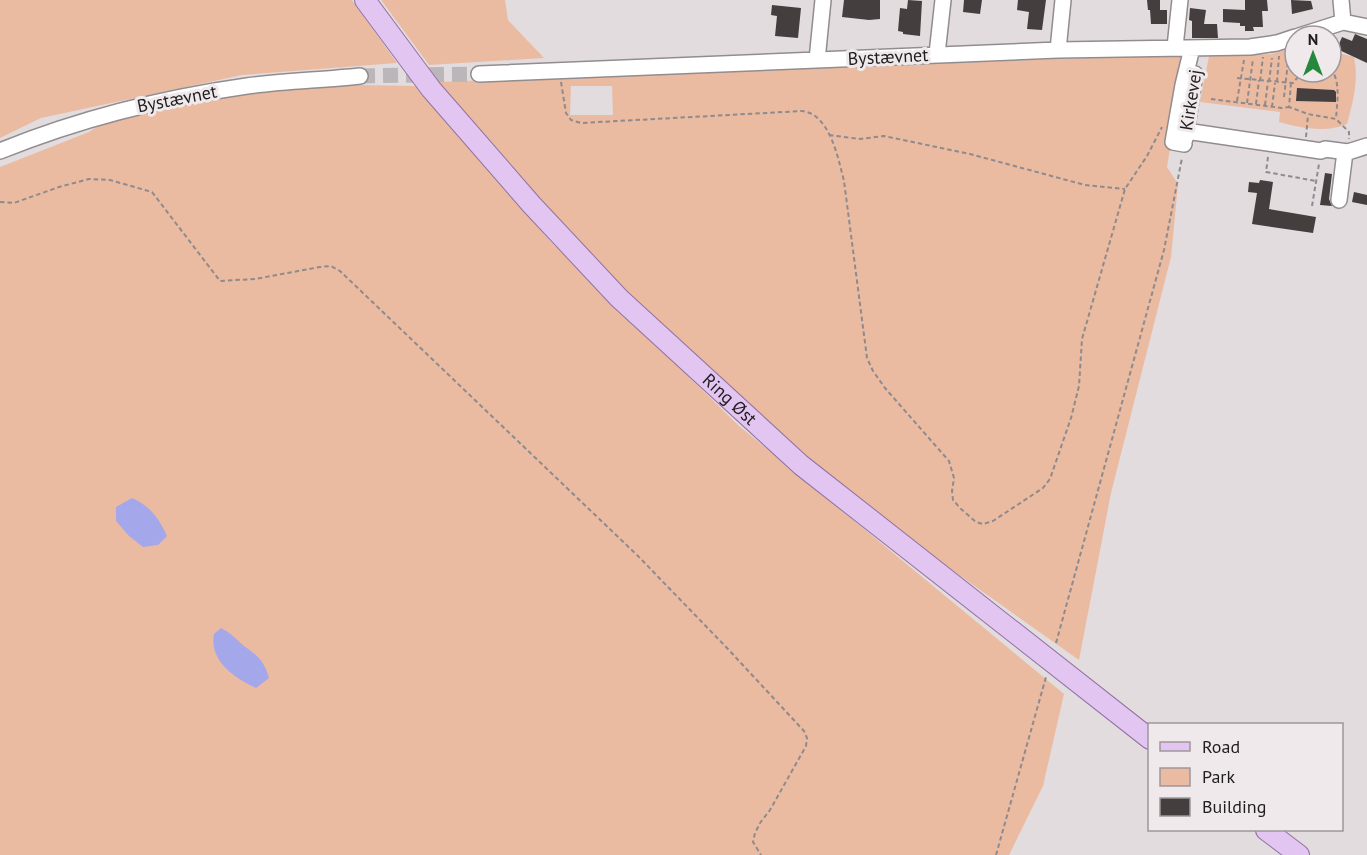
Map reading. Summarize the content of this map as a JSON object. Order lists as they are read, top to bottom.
{
  "streets": {
    "main road": ["Ring Øst"],
    "street": ["Bystævnet"]
  },
  "legend": ["Road", "Park", "Building"],
  "north": "top"
}
